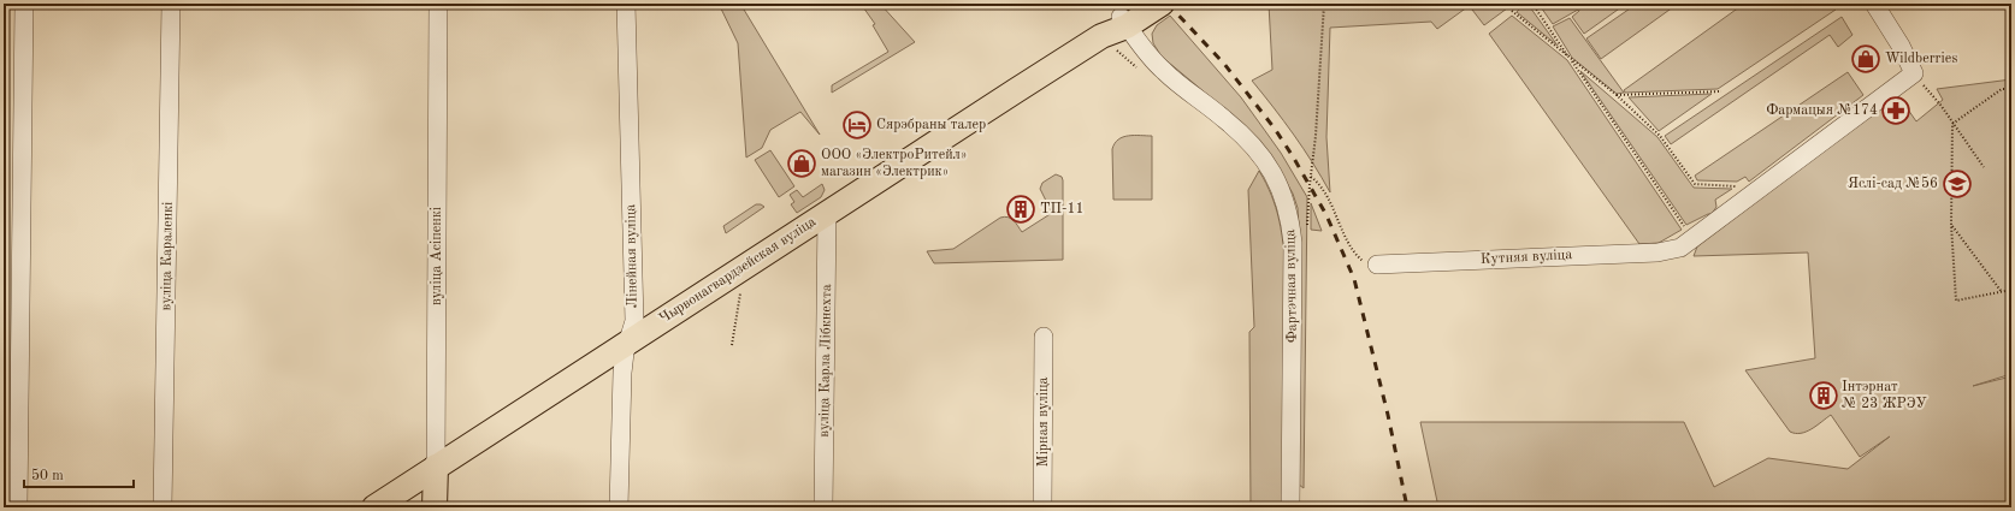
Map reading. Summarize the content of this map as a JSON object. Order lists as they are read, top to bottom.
{
  "streets": {
    "main road": ["вуліца Асіпенкі", "Чырвонагвардзейская вуліца"],
    "street": [
      "вуліца Караленкі",
      "Лінейная вуліца",
      "Кутняя вуліца",
      "Фартэчная вуліца",
      "вуліца Карла Лібкнехта",
      "Мірная вуліца"
    ]
  },
  "crossings": [
    ["вуліца Асіпенкі", "Чырвонагвардзейская вуліца"],
    ["Лінейная вуліца", "Чырвонагвардзейская вуліца"],
    ["Чырвонагвардзейская вуліца", "Фартэчная вуліца"],
    ["Чырвонагвардзейская вуліца", "вуліца Карла Лібкнехта"]
  ],
  "places": {
    "shop": ["Wildberries", "ООО «ЭлектроРитейл» магазин «Электрик»"],
    "pharmacy": ["Фармацыя №174"],
    "hotel": ["Сярэбраны талер"],
    "school or university": ["Яслі-сад №56"],
    "building": ["ТП-11", "Інтэрнат № 23 ЖРЭУ"]
  },
  "scale_bar": "50 m"
}
